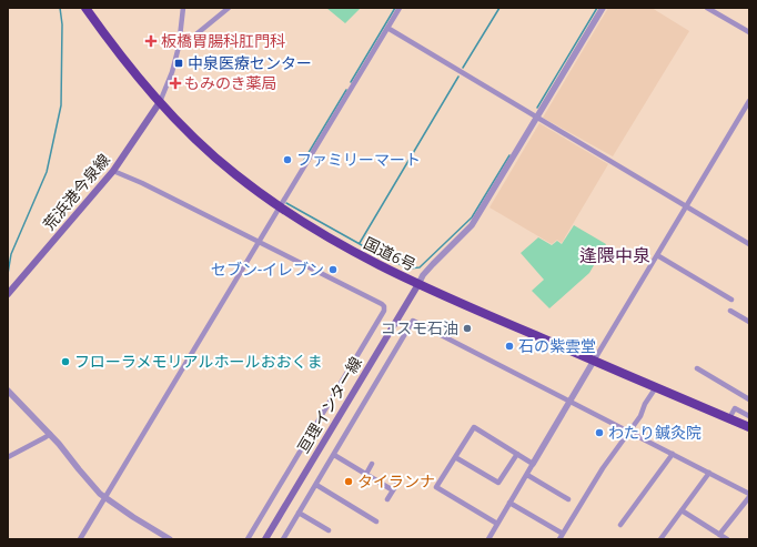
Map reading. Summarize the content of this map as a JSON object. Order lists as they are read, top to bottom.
{
  "streets": {
    "highway": ["国道6号"],
    "main road": ["荒浜港今泉線", "亘理インター線"]
  },
  "crossings": [
    ["荒浜港今泉線", "国道6号"],
    ["国道6号", "亘理インター線"]
  ],
  "districts": ["逢隈中泉"],
  "places": {
    "health": ["板橋胃腸科肛門科", "もみのき薬局"],
    "transit": ["中泉医療センター"],
    "other": [
      "ファミリーマート",
      "セブン-イレブン",
      "コスモ石油",
      "石の紫雲堂",
      "フローラメモリアルホールおおくま",
      "わたり鍼灸院",
      "タイランナ"
    ]
  }
}
